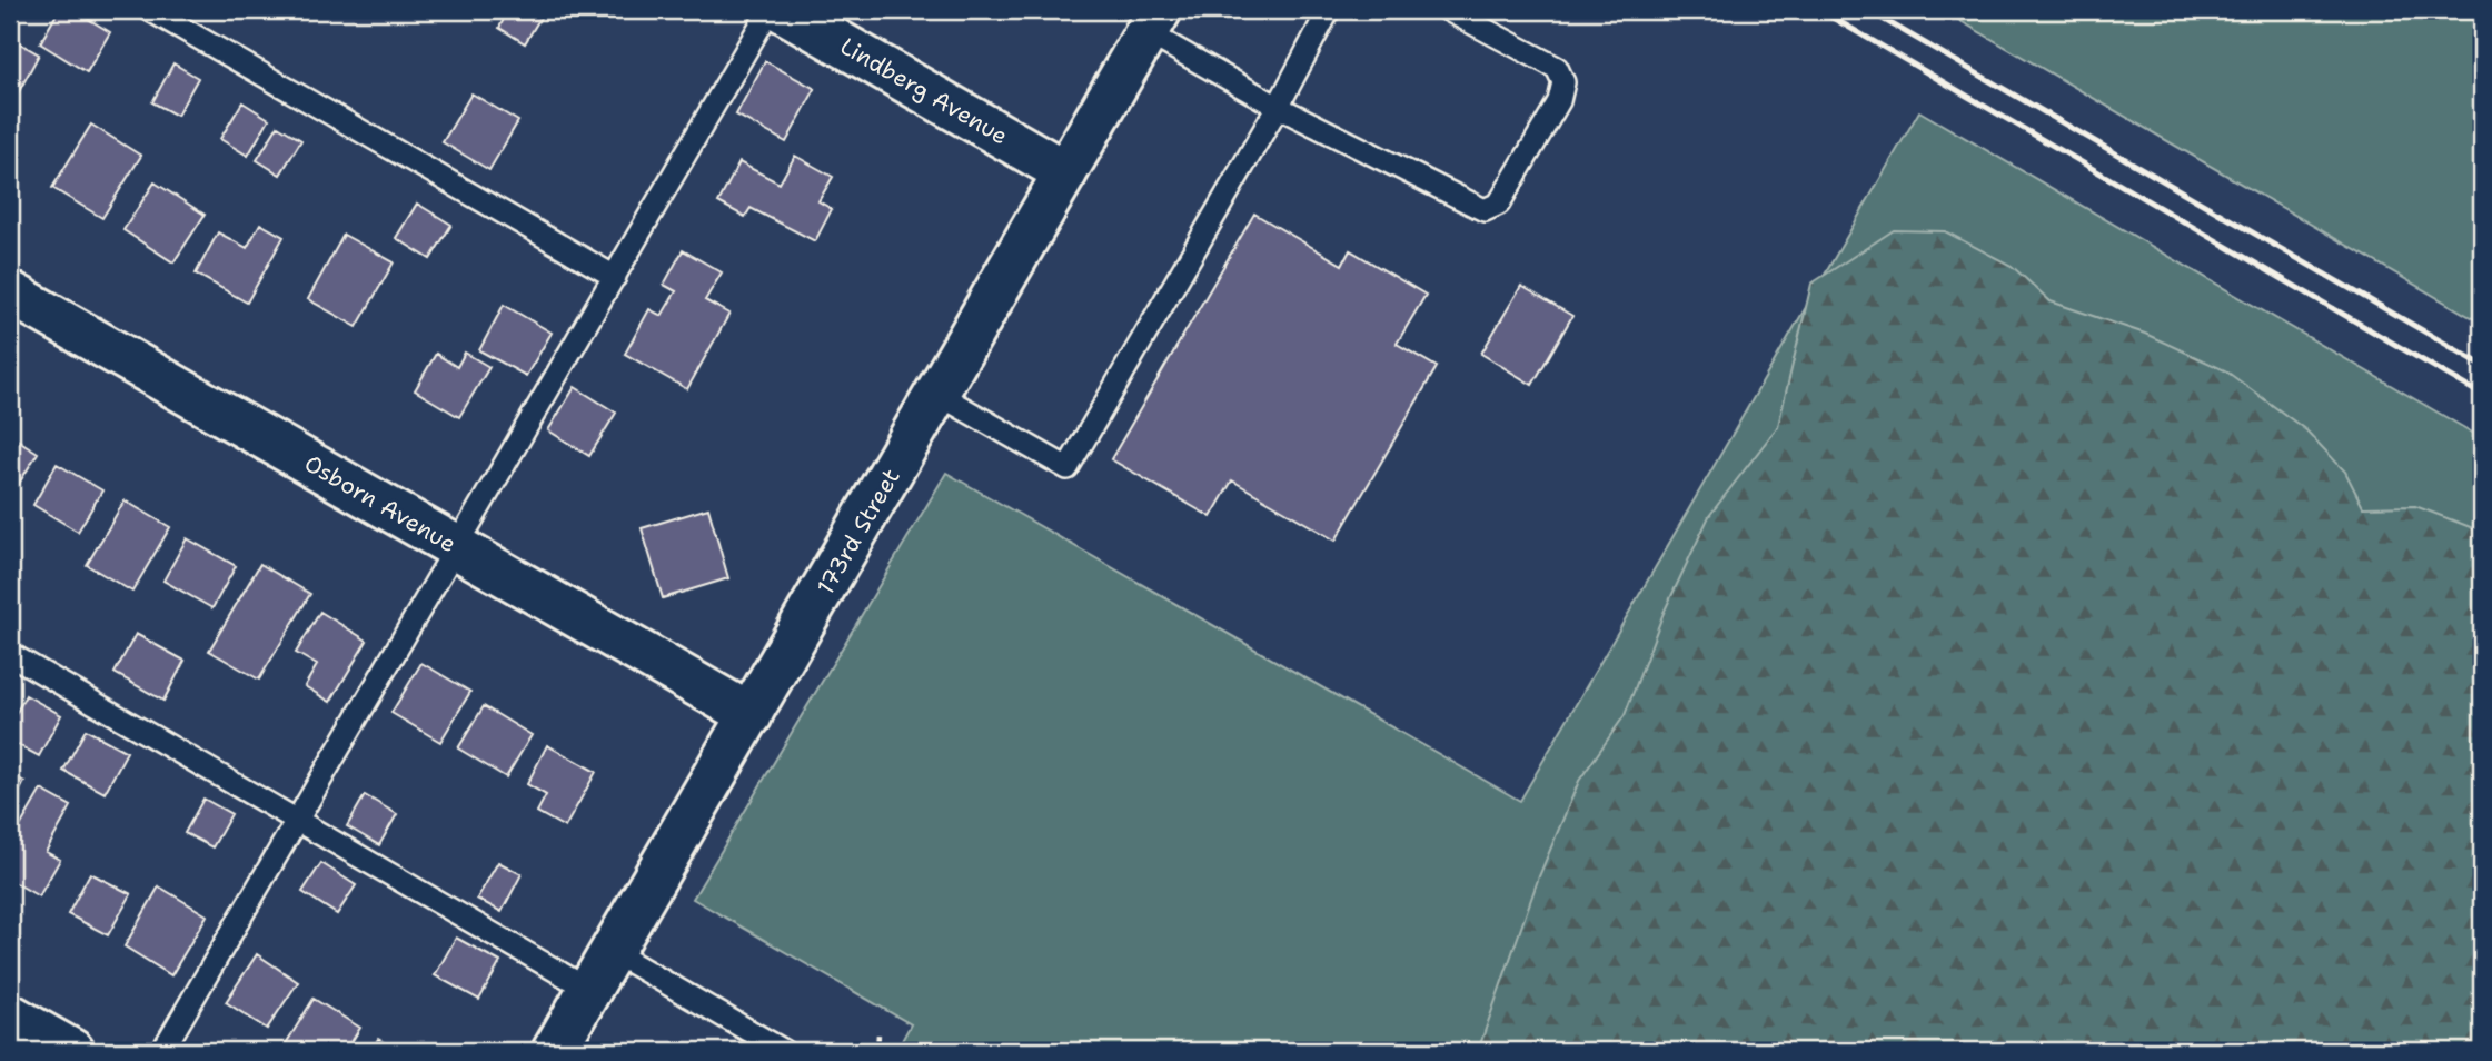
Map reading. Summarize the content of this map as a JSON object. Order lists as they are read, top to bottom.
{
  "streets": {
    "street": ["Lindberg Avenue", "Osborn Avenue", "173rd Street"]
  },
  "crossings": [
    ["Lindberg Avenue", "173rd Street"],
    ["Osborn Avenue", "173rd Street"]
  ]
}
